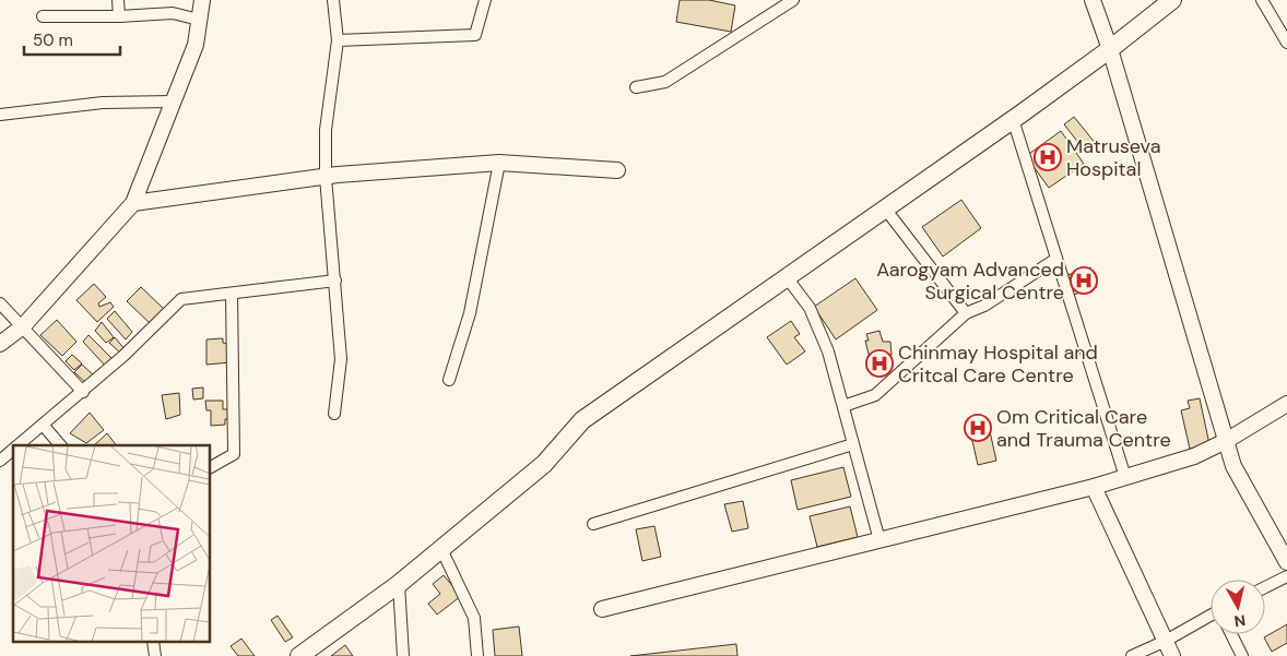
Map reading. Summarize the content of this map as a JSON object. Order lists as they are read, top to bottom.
{
  "places": {
    "hospital": [
      "Matruseva Hospital",
      "Aarogyam Advanced Surgical Centre",
      "Chinmay Hospital and Critcal Care Centre",
      "Om Critical Care and Trauma Centre"
    ]
  },
  "scale_bar": "50 m",
  "north": "bottom"
}
